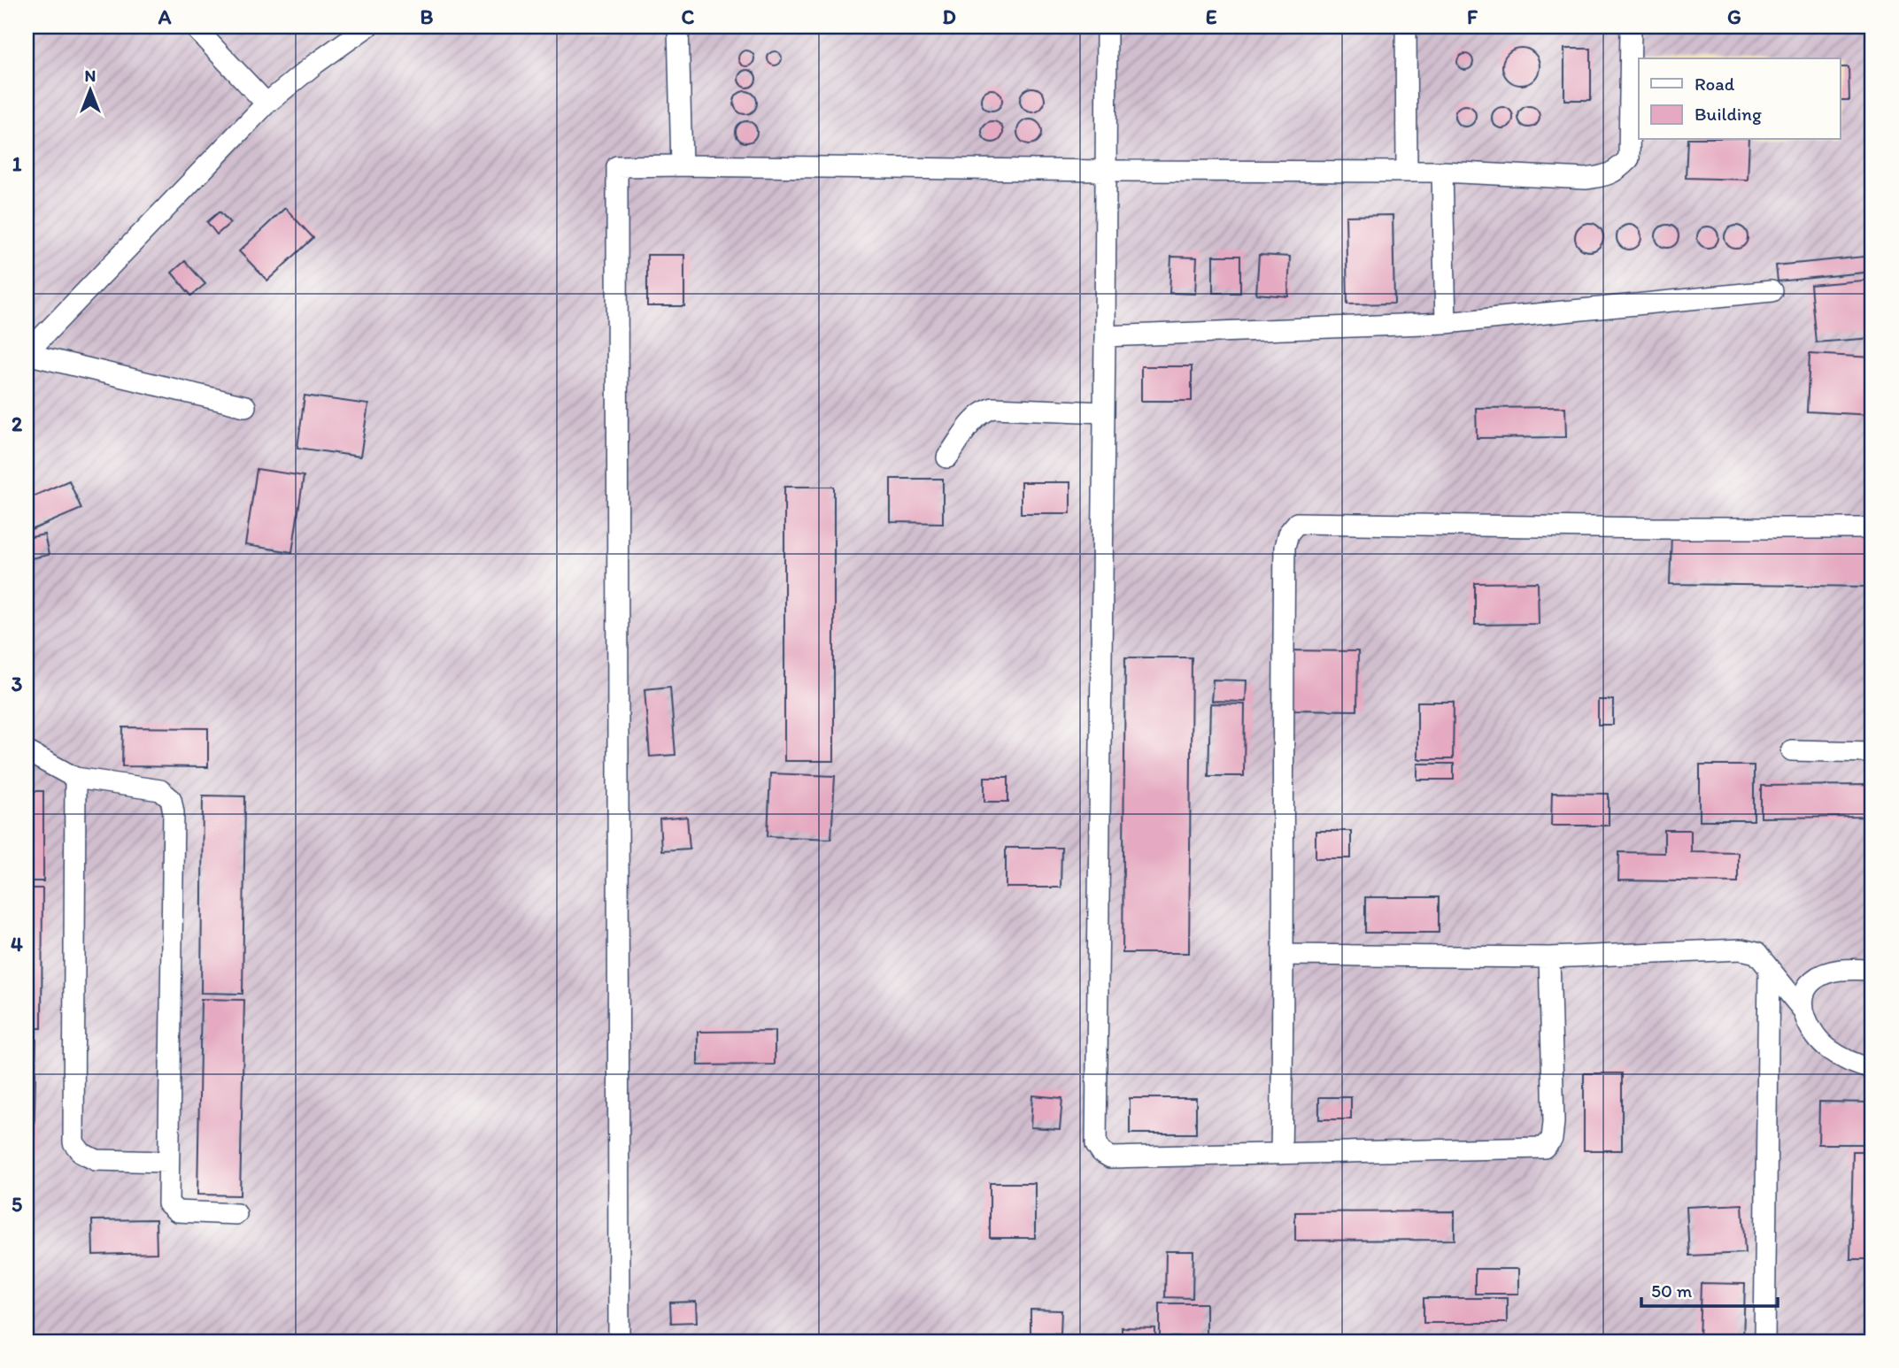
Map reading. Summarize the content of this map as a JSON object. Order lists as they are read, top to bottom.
{
  "legend": ["Road", "Building"],
  "scale_bar": "50 m",
  "north": "top",
  "grid": {
    "columns": [
      "A",
      "B",
      "C",
      "D",
      "E",
      "F",
      "G"
    ],
    "rows": [
      "1",
      "2",
      "3",
      "4",
      "5"
    ]
  }
}
